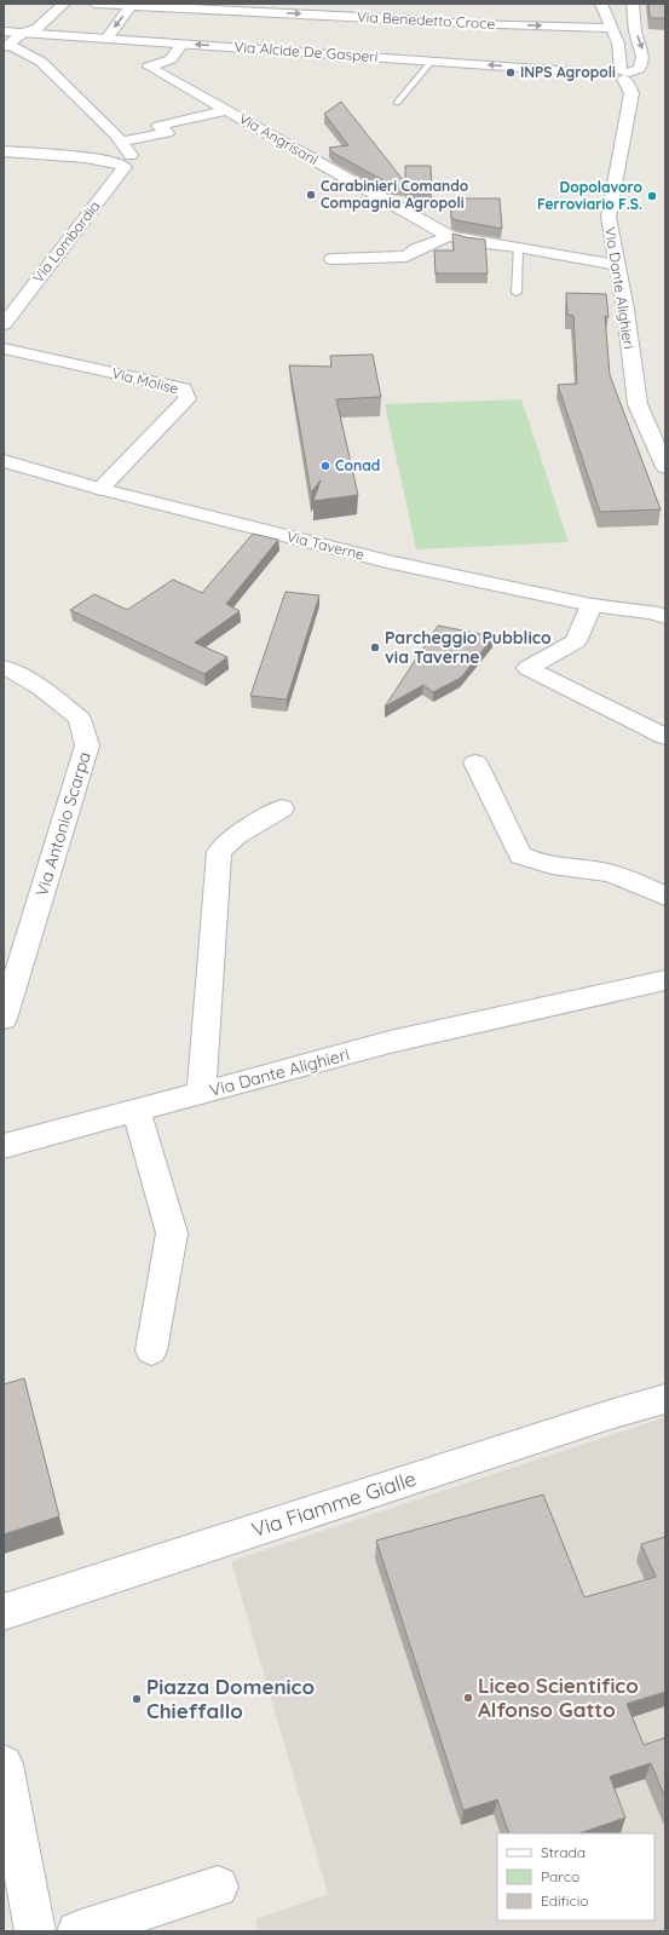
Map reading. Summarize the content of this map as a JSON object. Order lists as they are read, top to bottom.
{
  "streets": {
    "street": [
      "Via Benedetto Croce",
      "Via Alcide De Gasperi",
      "Via Angrisani",
      "Via Lombardia",
      "Via Dante Alighieri",
      "Via Molise",
      "Via Taverne",
      "Via Antonio Scarpa",
      "Via Fiamme Gialle"
    ]
  },
  "crossings": [
    ["Via Benedetto Croce", "Via Dante Alighieri"],
    ["Via Alcide De Gasperi", "Via Angrisani"],
    ["Via Alcide De Gasperi", "Via Dante Alighieri"],
    ["Via Angrisani", "Via Dante Alighieri"],
    ["Via Molise", "Via Taverne"]
  ],
  "one_way": ["Via Benedetto Croce", "Via Alcide De Gasperi"],
  "places": [
    "INPS Agropoli",
    "Carabinieri Comando Compagnia Agropoli",
    "Dopolavoro Ferroviario F.S.",
    "Conad",
    "Parcheggio Pubblico via Taverne",
    "Liceo Scientifico Alfonso Gatto",
    "Piazza Domenico Chieffallo"
  ],
  "legend": ["Strada", "Parco", "Edificio"]
}
